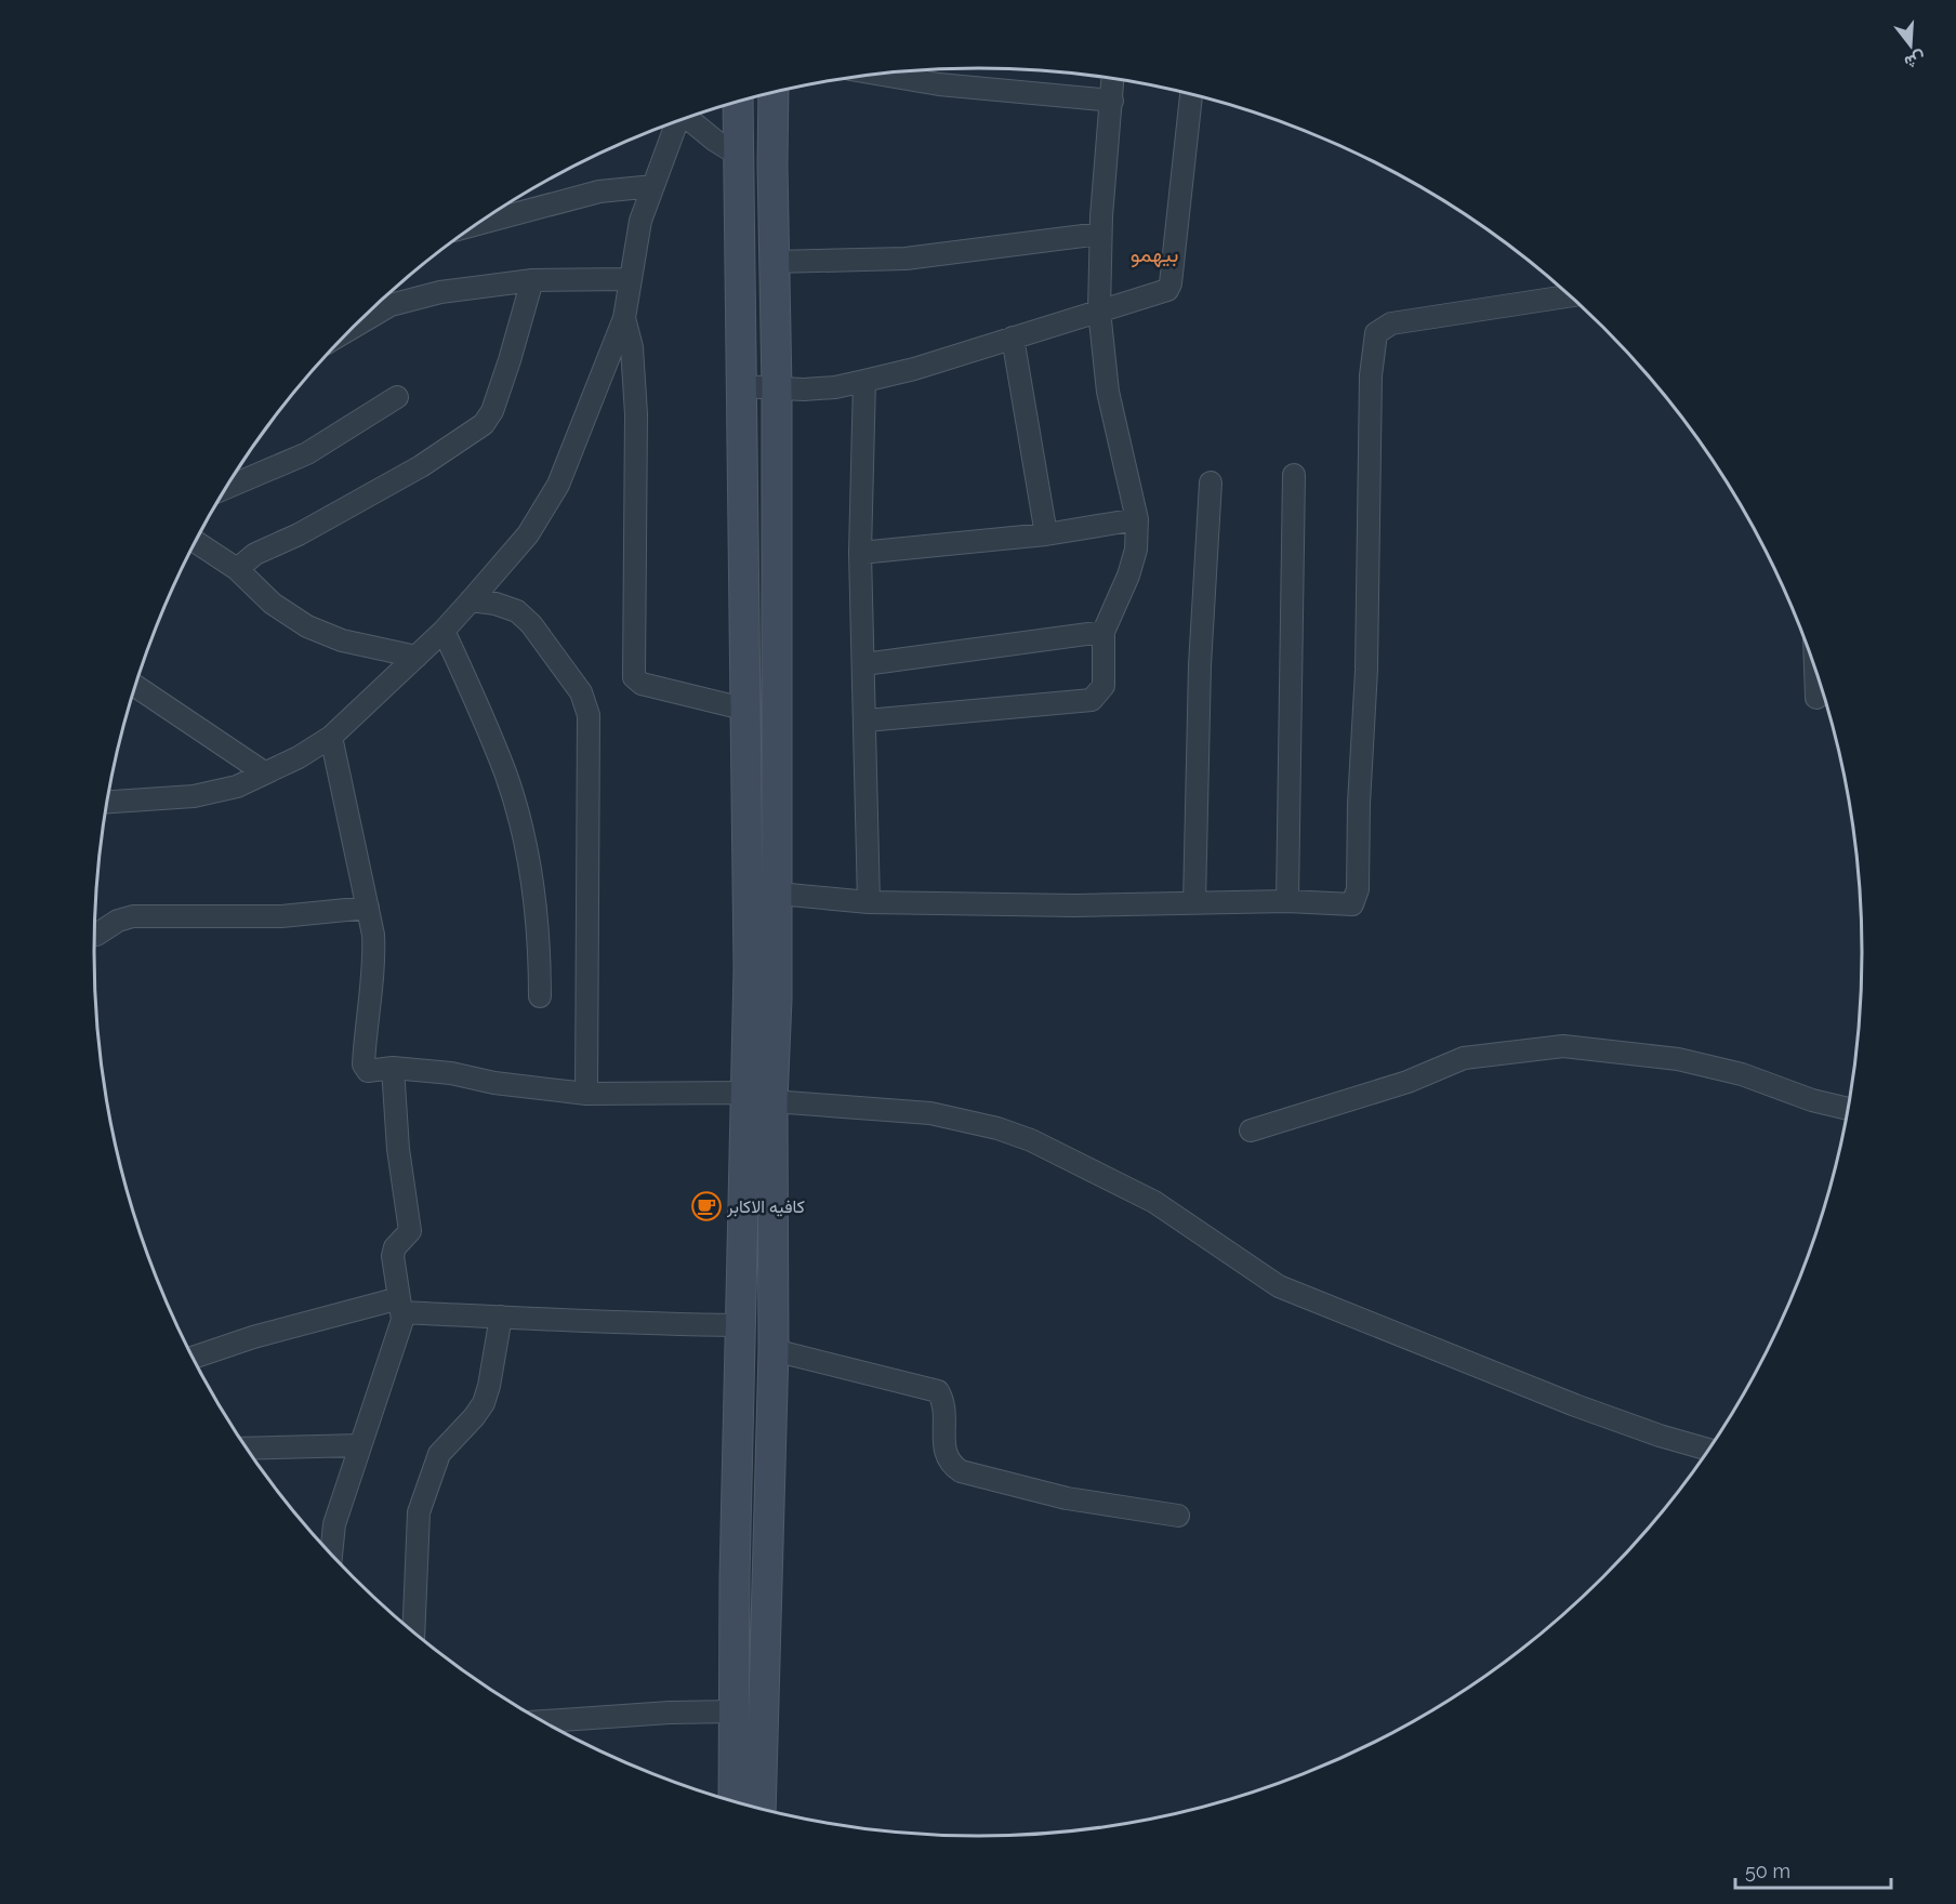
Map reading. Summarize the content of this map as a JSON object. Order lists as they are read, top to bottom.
{
  "districts": ["بيهمو"],
  "places": {
    "cafe": ["كافيه الاكابر"]
  },
  "scale_bar": "50 m",
  "north": "bottom"
}
